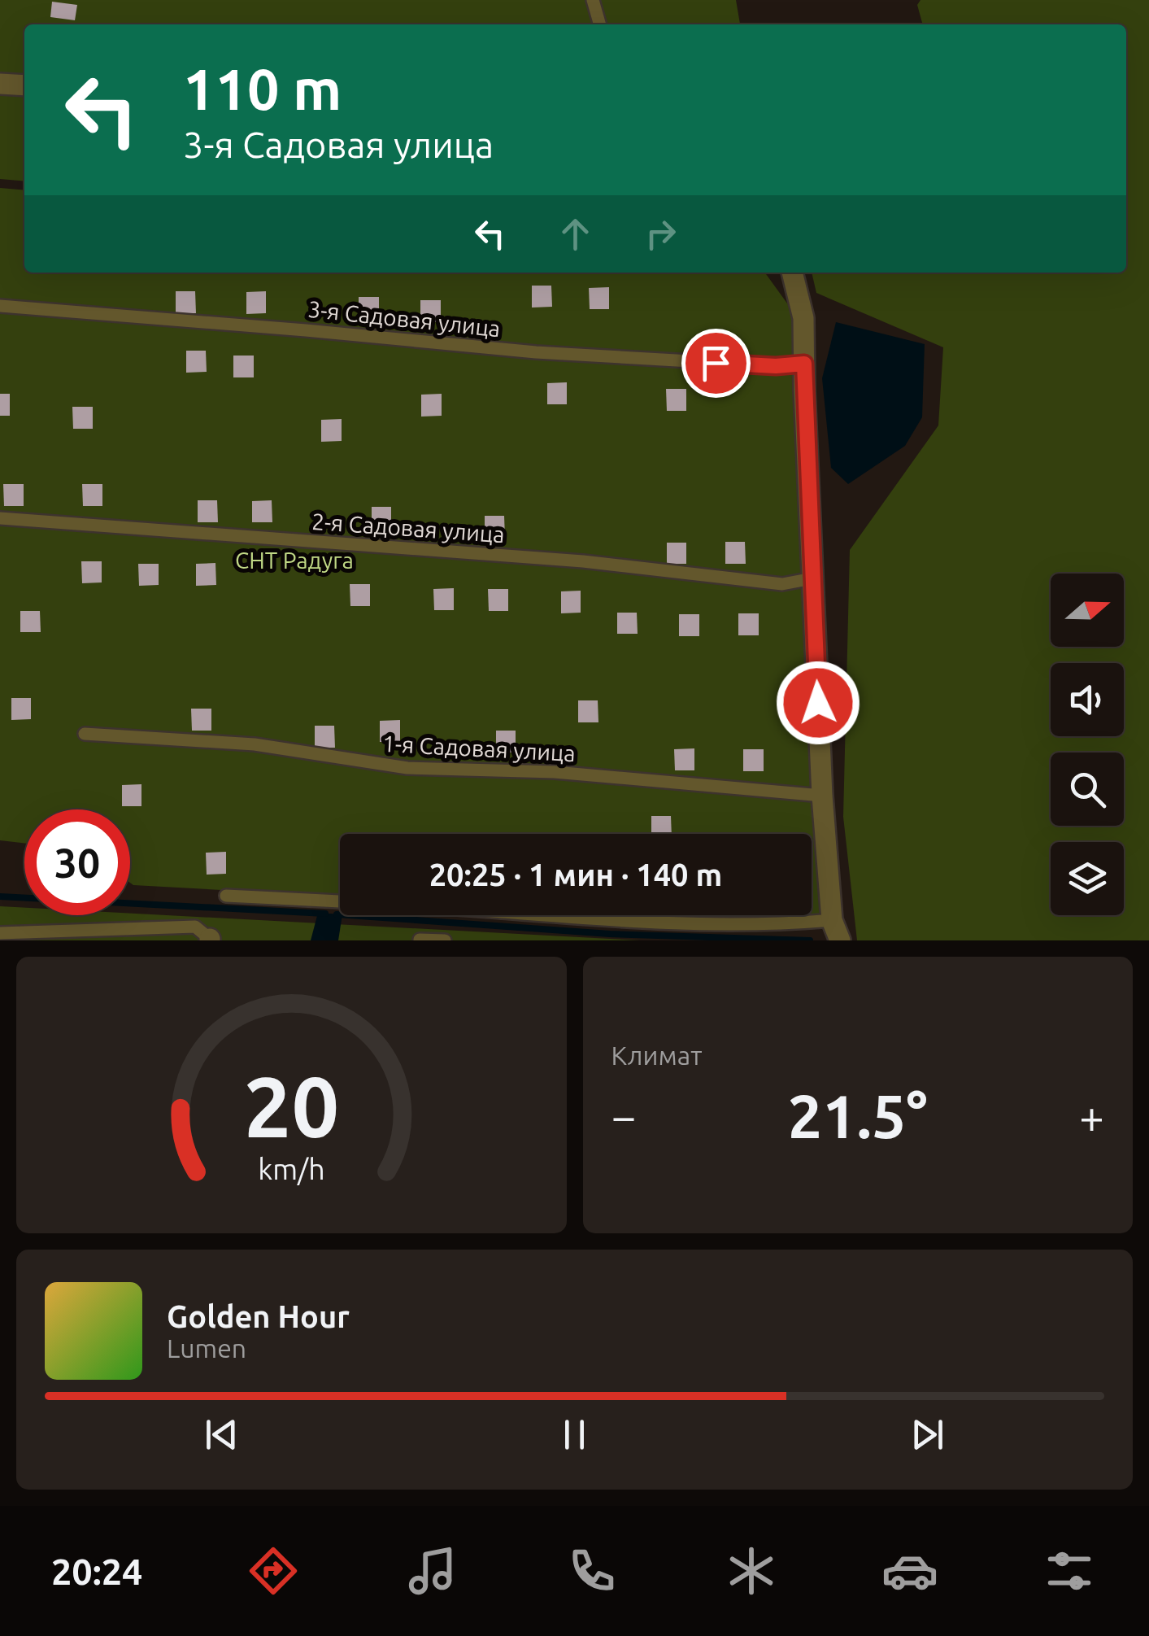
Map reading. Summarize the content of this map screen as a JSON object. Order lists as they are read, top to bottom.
{
  "streets": {
    "lane": ["3-я Садовая улица", "2-я Садовая улица", "1-я Садовая улица"]
  },
  "parks": ["СНТ Радуга"],
  "north": "right",
  "page": {
    "turn": ["110 m", "3-я Садовая улица"],
    "limit": "30",
    "trip": "20:25 · 1 мин · 140 m",
    "tile": "Климат",
    "heat": ["−", "21.5°", "+"],
    "song": ["Golden Hour", "Lumen"],
    "tabs": "20:24",
    "gauge": ["20", "km/h"]
  }
}
